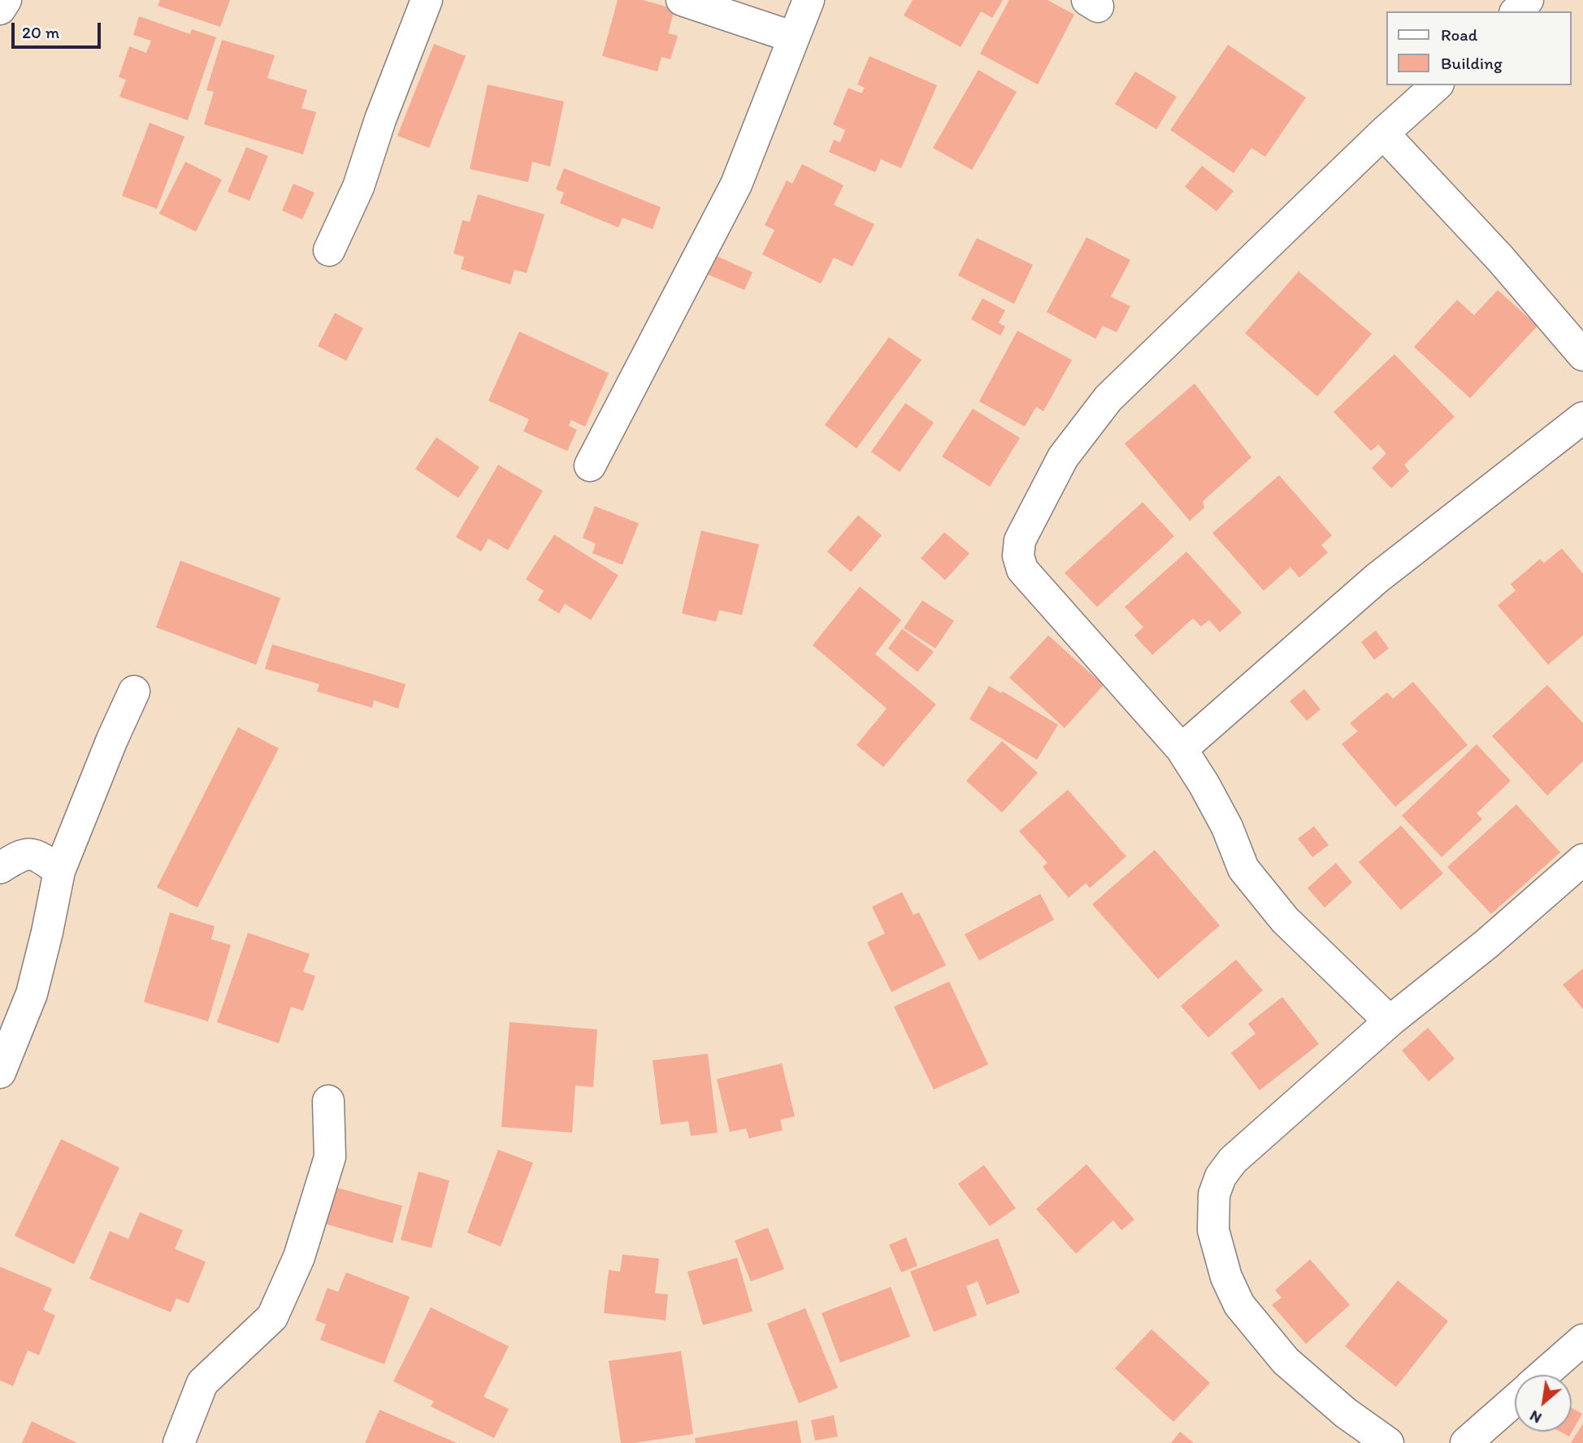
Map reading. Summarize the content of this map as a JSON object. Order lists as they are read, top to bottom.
{
  "legend": ["Road", "Building"],
  "scale_bar": "20 m",
  "north": "bottom left"
}
